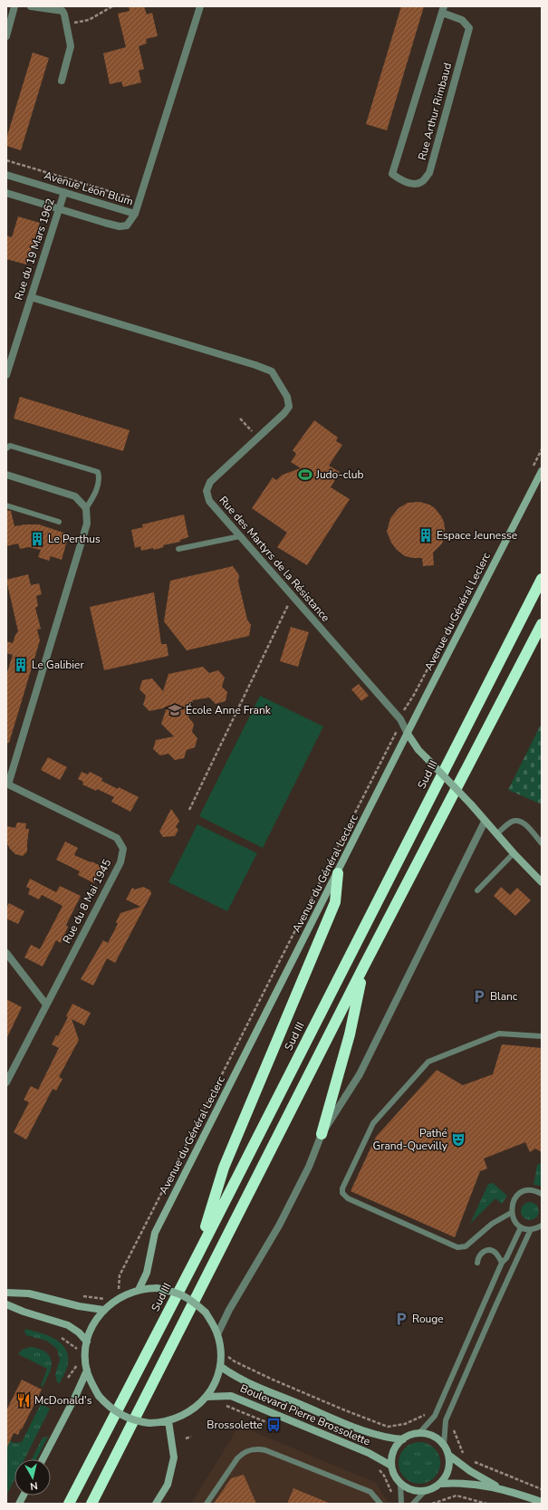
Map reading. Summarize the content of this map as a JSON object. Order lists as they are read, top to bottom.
{
  "streets": {
    "highway": ["Sud III"],
    "main road": ["Rue des Martyrs de la Résistance", "Avenue du Général Leclerc", "Boulevard Pierre Brossolette"],
    "street": [
      "Rue Arthur Rimbaud",
      "Avenue Léon Blum",
      "Rue du 19 Mars 1962",
      "Rue du 8 Mai 1945"
    ]
  },
  "crossings": [
    ["Avenue Léon Blum", "Rue du 19 Mars 1962"],
    ["Rue du 19 Mars 1962", "Rue des Martyrs de la Résistance"],
    ["Rue des Martyrs de la Résistance", "Avenue du Général Leclerc"]
  ],
  "places": {
    "sports": ["Judo-club"],
    "building": ["Espace Jeunesse", "Le Perthus", "Le Galibier"],
    "school or university": ["École Anne Frank"],
    "parking": ["Blanc", "Rouge"],
    "theatre": ["Pathé Grand-Quevilly"],
    "restaurant": ["McDonald's"],
    "bus stop": ["Brossolette"]
  },
  "north": "bottom"
}
